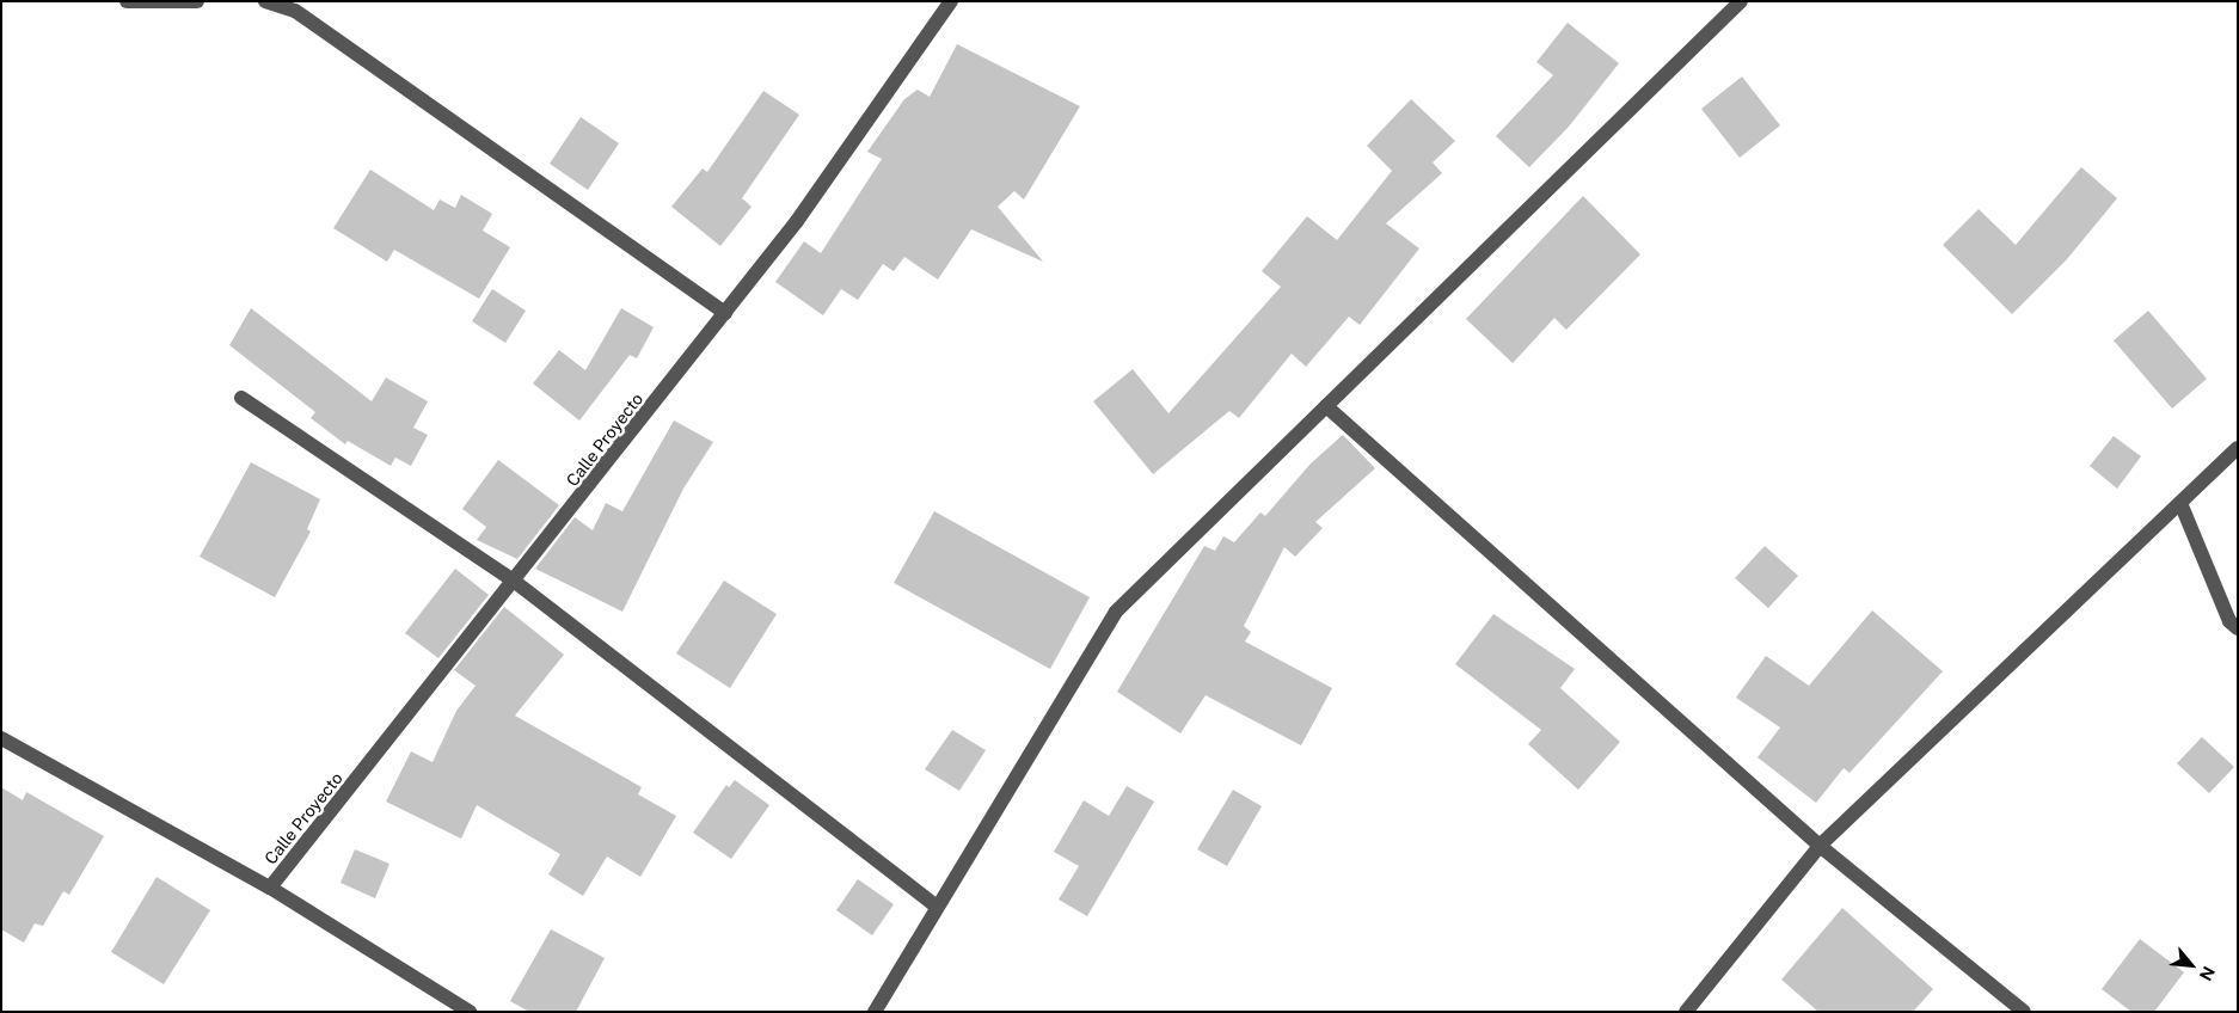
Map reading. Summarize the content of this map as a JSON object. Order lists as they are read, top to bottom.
{
  "streets": {
    "street": ["Calle Proyecto"]
  },
  "north": "bottom right"
}
